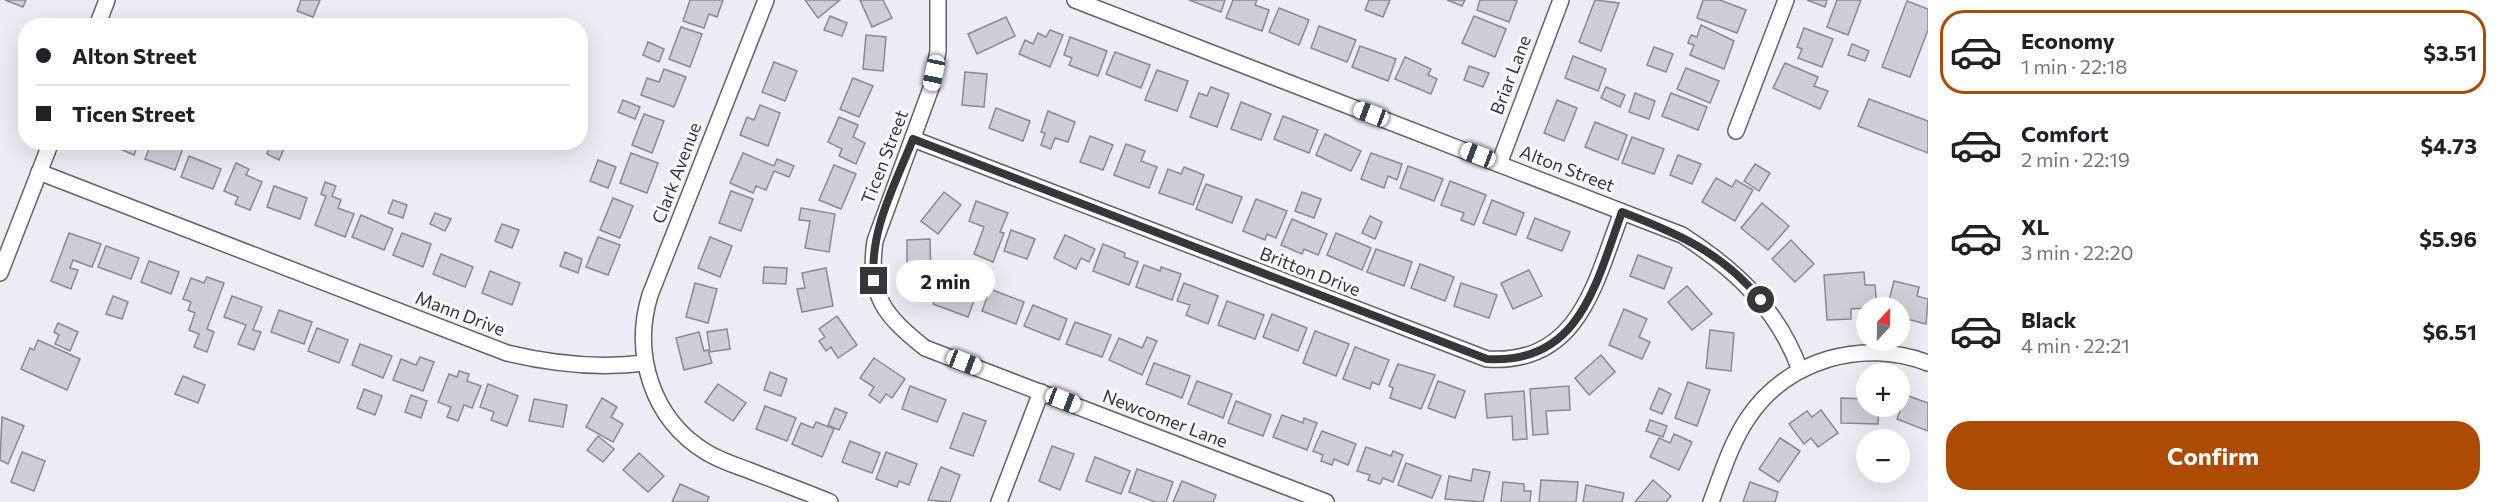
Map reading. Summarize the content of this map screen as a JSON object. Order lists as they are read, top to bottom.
{
  "streets": {
    "street": [
      "Briar Lane",
      "Ticen Street",
      "Alton Street",
      "Clark Avenue",
      "Britton Drive",
      "Mann Drive",
      "Newcomer Lane"
    ]
  },
  "crossings": [
    ["Briar Lane", "Alton Street"],
    ["Ticen Street", "Britton Drive"],
    ["Ticen Street", "Newcomer Lane"],
    ["Alton Street", "Britton Drive"],
    ["Clark Avenue", "Mann Drive"]
  ],
  "north": "top",
  "page": {
    "list": [
      {
        "name": "Economy",
        "note": "1 min · 22:18",
        "value": "$3.51"
      },
      {
        "name": "Comfort",
        "note": "2 min · 22:19",
        "value": "$4.73"
      },
      {
        "name": "XL",
        "note": "3 min · 22:20",
        "value": "$5.96"
      },
      {
        "name": "Black",
        "note": "4 min · 22:21",
        "value": "$6.51"
      }
    ],
    "banner": ["Alton Street", "Ticen Street"],
    "bubble": "2 min",
    "map_buttons": ["+", "−"],
    "buttons": "Confirm"
  }
}
